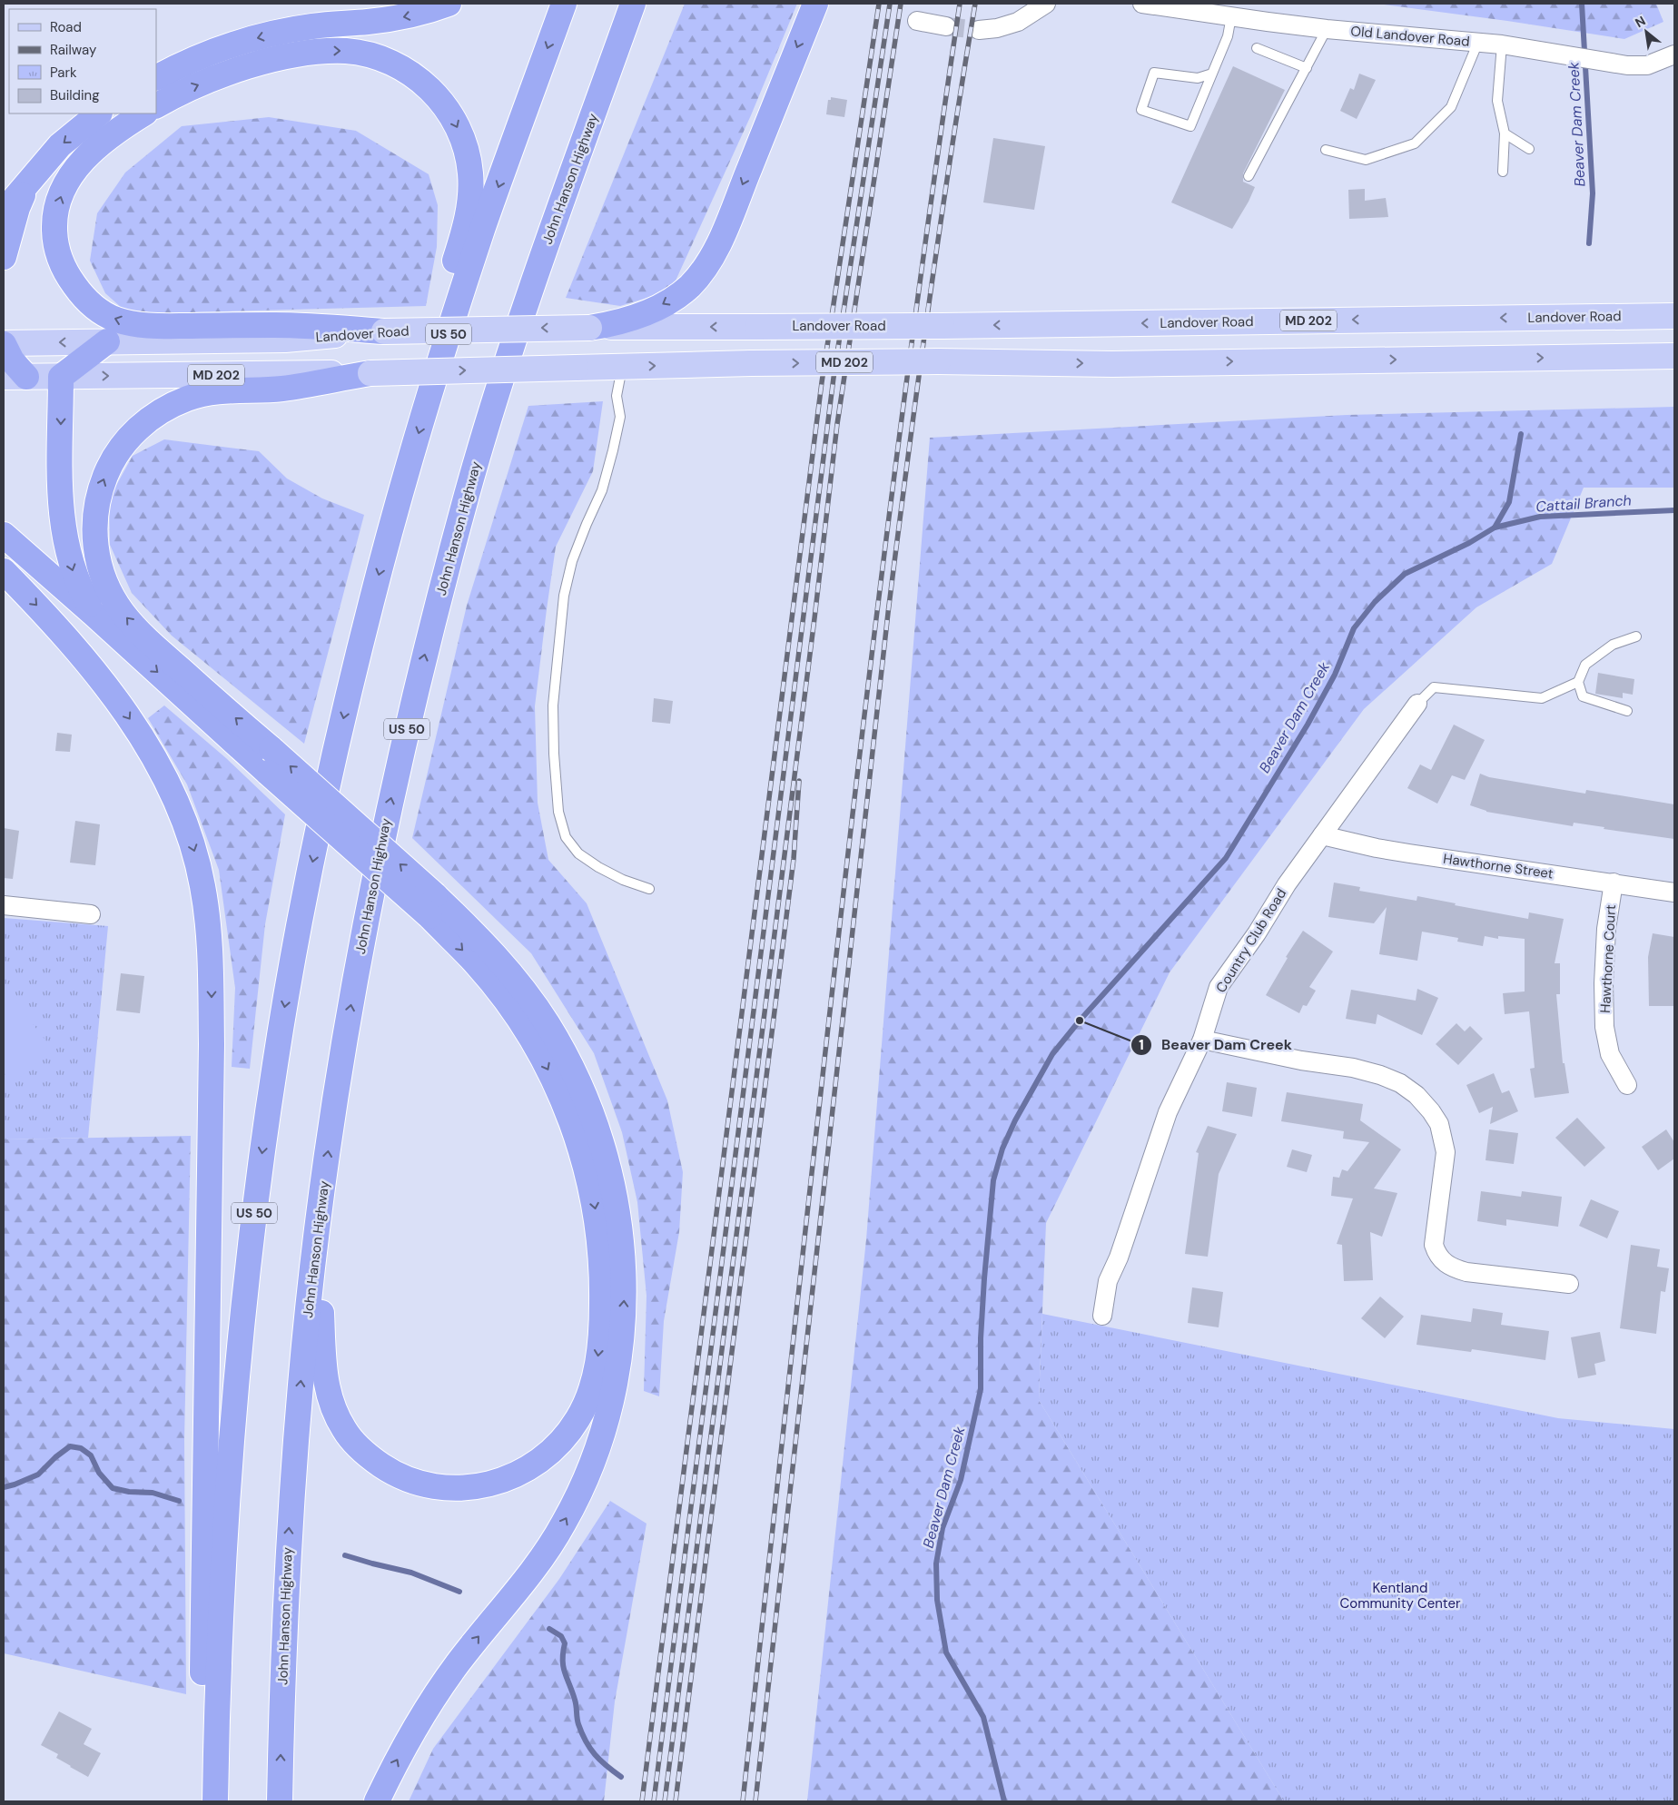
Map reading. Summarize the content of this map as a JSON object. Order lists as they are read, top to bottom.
{
  "streets": {
    "highway": ["John Hanson Highway", "US 50"],
    "main road": ["Landover Road", "MD 202"],
    "street": [
      "Old Landover Road",
      "Hawthorne Street",
      "Country Club Road",
      "Hawthorne Court"
    ]
  },
  "crossings": [
    ["Hawthorne Street", "Country Club Road"],
    ["Hawthorne Street", "Hawthorne Court"]
  ],
  "water": ["Beaver Dam Creek", "Cattail Branch"],
  "parks": ["Kentland Community Center"],
  "places": ["Beaver Dam Creek"],
  "legend": [
    "Road",
    "Railway",
    "Park",
    "Building"
  ],
  "north": "top left"
}
